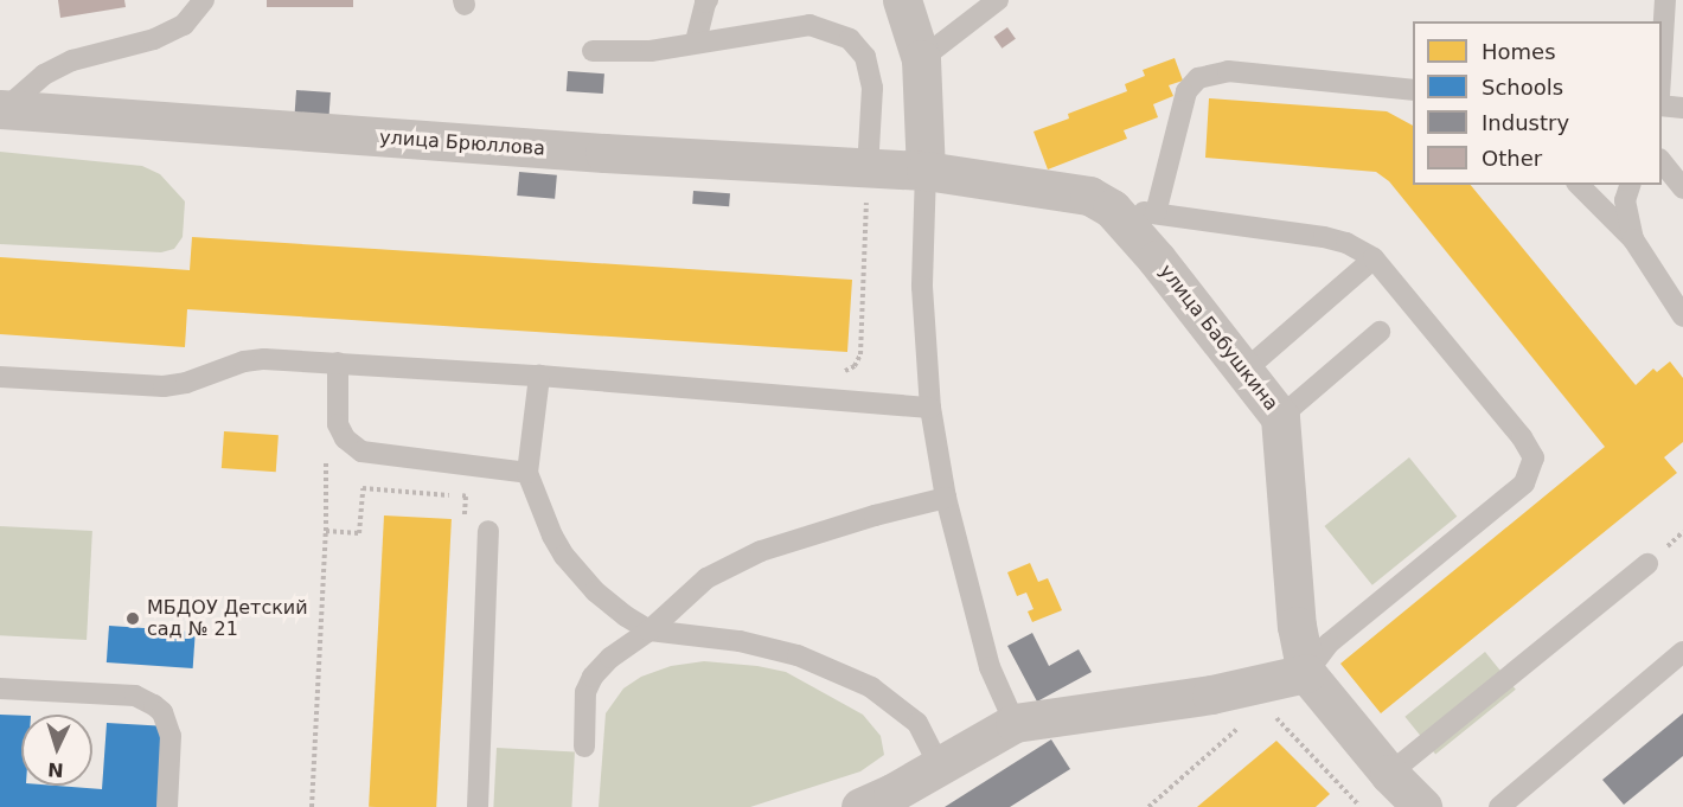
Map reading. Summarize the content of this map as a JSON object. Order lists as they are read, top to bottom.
{
  "streets": {
    "street": ["улица Брюллова", "улица Бабушкина"]
  },
  "crossings": [
    ["улица Брюллова", "улица Бабушкина"]
  ],
  "places": ["МБДОУ Детский сад № 21"],
  "legend": [
    "Homes",
    "Schools",
    "Industry",
    "Other"
  ],
  "north": "bottom"
}
